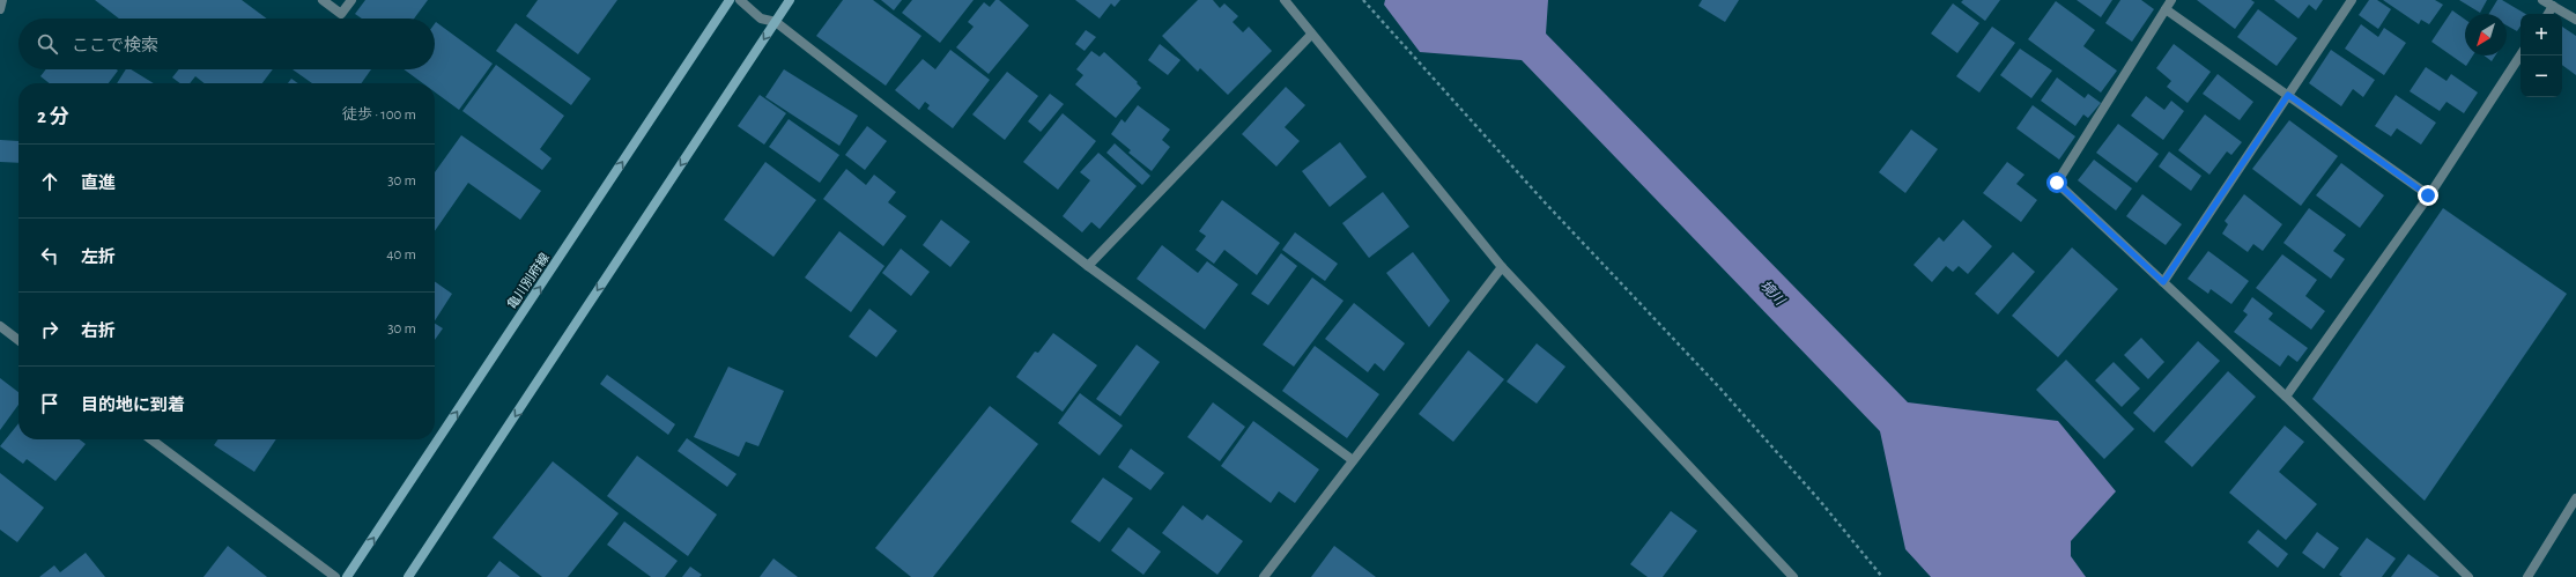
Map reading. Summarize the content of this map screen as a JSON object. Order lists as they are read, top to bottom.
{
  "streets": {
    "main road": ["亀川別府線"]
  },
  "water": ["境川"],
  "north": "bottom left",
  "page": {
    "map_buttons": ["+", "−"],
    "search": "ここで検索",
    "heading": ["2 分", "徒歩 · 100 m"],
    "list": [
      ["直進", "30 m"],
      ["左折", "40 m"],
      ["右折", "30 m"],
      "目的地に到着"
    ]
  }
}
